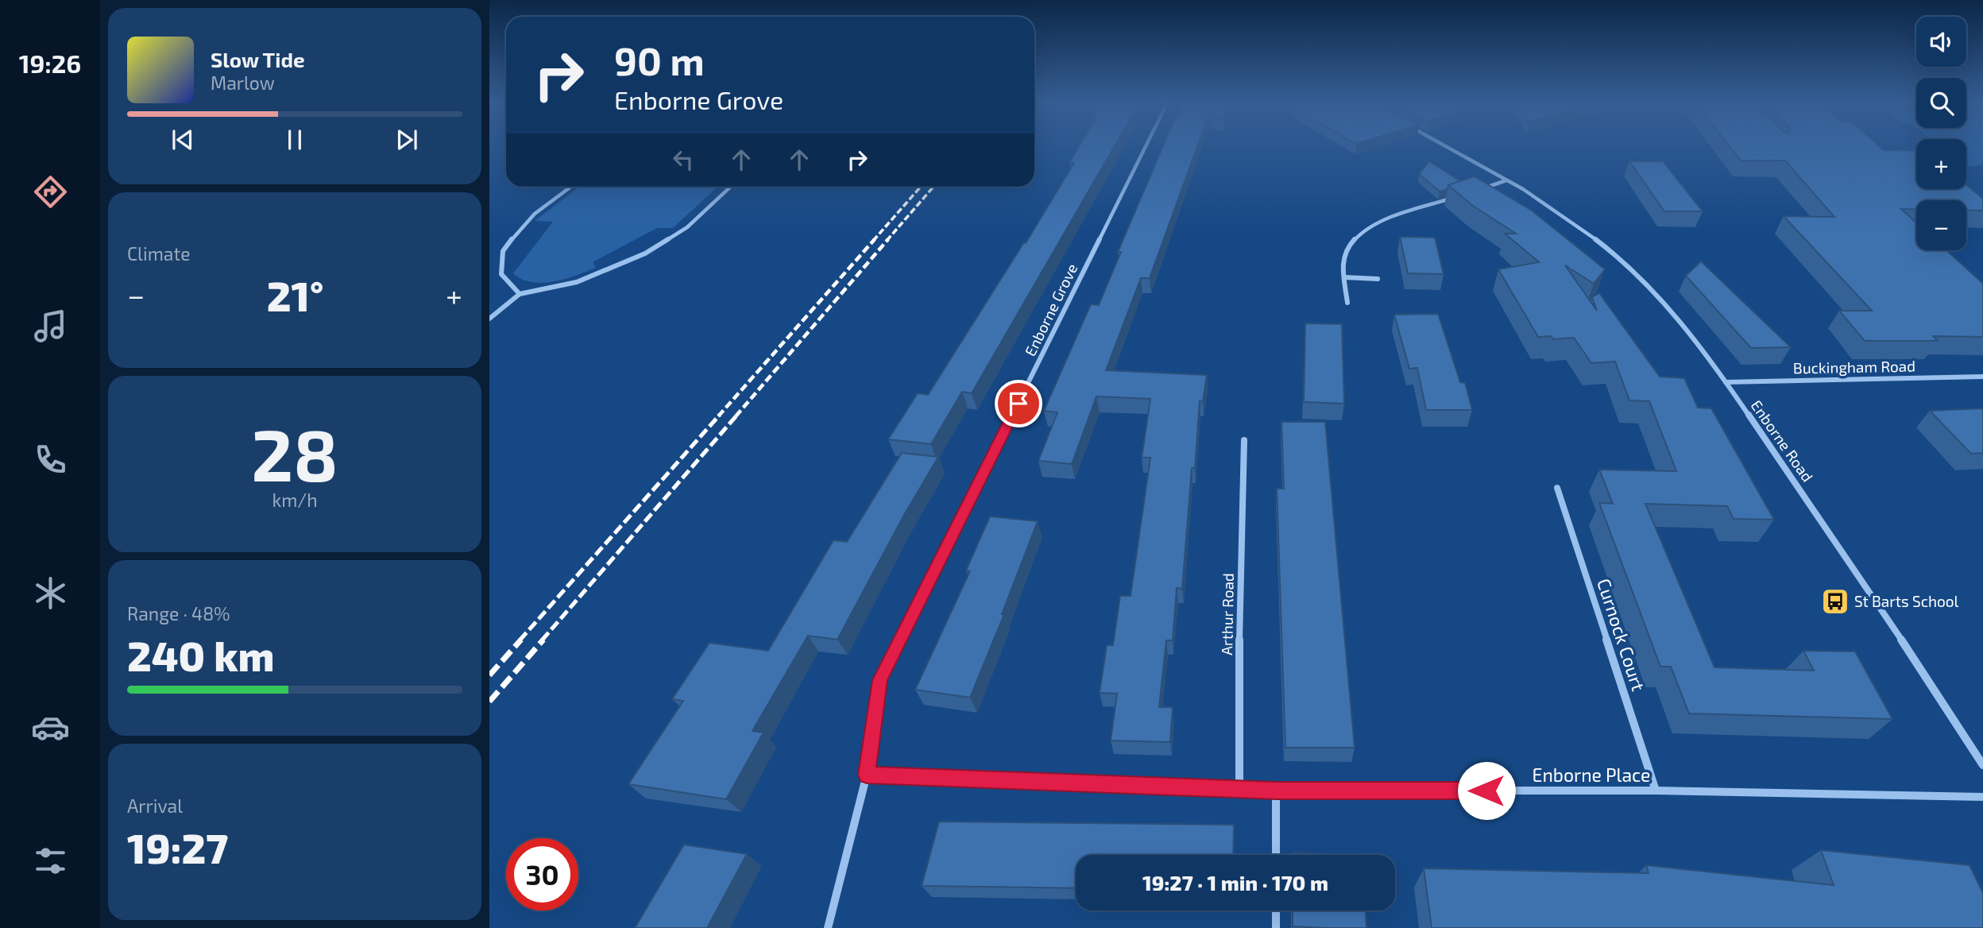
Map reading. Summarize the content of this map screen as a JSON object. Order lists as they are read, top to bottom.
{
  "streets": {
    "street": [
      "Enborne Grove",
      "Buckingham Road",
      "Enborne Road",
      "Arthur Road",
      "Curnock Court",
      "Enborne Place"
    ]
  },
  "crossings": [
    ["Enborne Grove", "Enborne Place"],
    ["Buckingham Road", "Enborne Road"],
    ["Arthur Road", "Enborne Place"],
    ["Curnock Court", "Enborne Place"]
  ],
  "places": {
    "bus stop": ["St Barts School"]
  },
  "page": {
    "tabs": "19:26",
    "map_buttons": ["+", "−"],
    "turn": ["90 m", "Enborne Grove"],
    "song": ["Slow Tide", "Marlow"],
    "tile": [
      "Climate",
      ["28", "km/h"],
      ["Range · 48%", "240 km"],
      ["Arrival", "19:27"]
    ],
    "heat": ["−", "21°", "+"],
    "limit": "30",
    "trip": "19:27 · 1 min · 170 m"
  }
}
